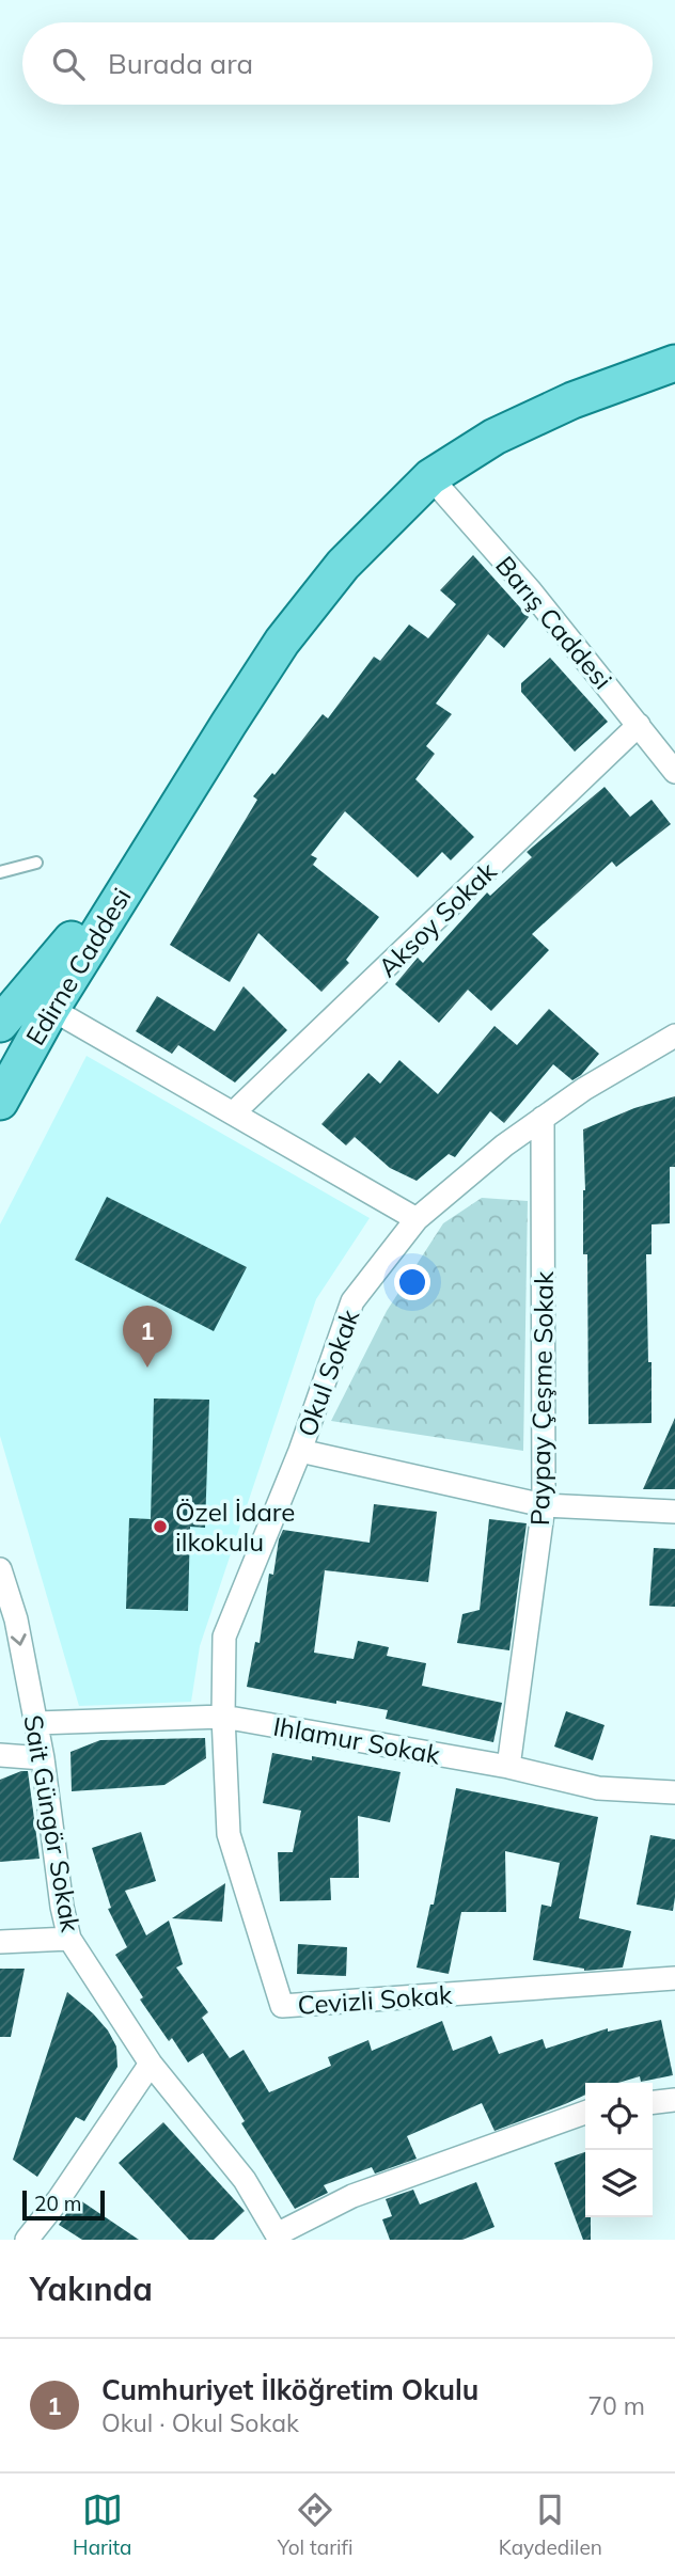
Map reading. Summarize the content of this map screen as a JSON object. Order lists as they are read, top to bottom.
{
  "streets": {
    "main road": ["Edirne Caddesi"],
    "street": [
      "Barış Caddesi",
      "Aksoy Sokak",
      "Okul Sokak",
      "Paypay Çeşme Sokak",
      "Ihlamur Sokak",
      "Sait Güngör Sokak",
      "Cevizli Sokak"
    ]
  },
  "crossings": [
    ["Barış Caddesi", "Aksoy Sokak"],
    ["Okul Sokak", "Paypay Çeşme Sokak"],
    ["Okul Sokak", "Ihlamur Sokak"],
    ["Okul Sokak", "Cevizli Sokak"],
    ["Paypay Çeşme Sokak", "Ihlamur Sokak"],
    ["Ihlamur Sokak", "Sait Güngör Sokak"],
    ["Ihlamur Sokak", "Cevizli Sokak"]
  ],
  "places": ["Özel İdare ilkokulu"],
  "scale_bar": "20 m",
  "page": {
    "search": "Burada ara",
    "pins": "1",
    "scale": "20 m",
    "heading": "Yakında",
    "list": [
      {
        "mark": "1",
        "name": "Cumhuriyet İlköğretim Okulu",
        "note": "Okul · Okul Sokak",
        "value": "70 m"
      }
    ],
    "nav": ["Harita", "Yol tarifi", "Kaydedilen"]
  }
}
